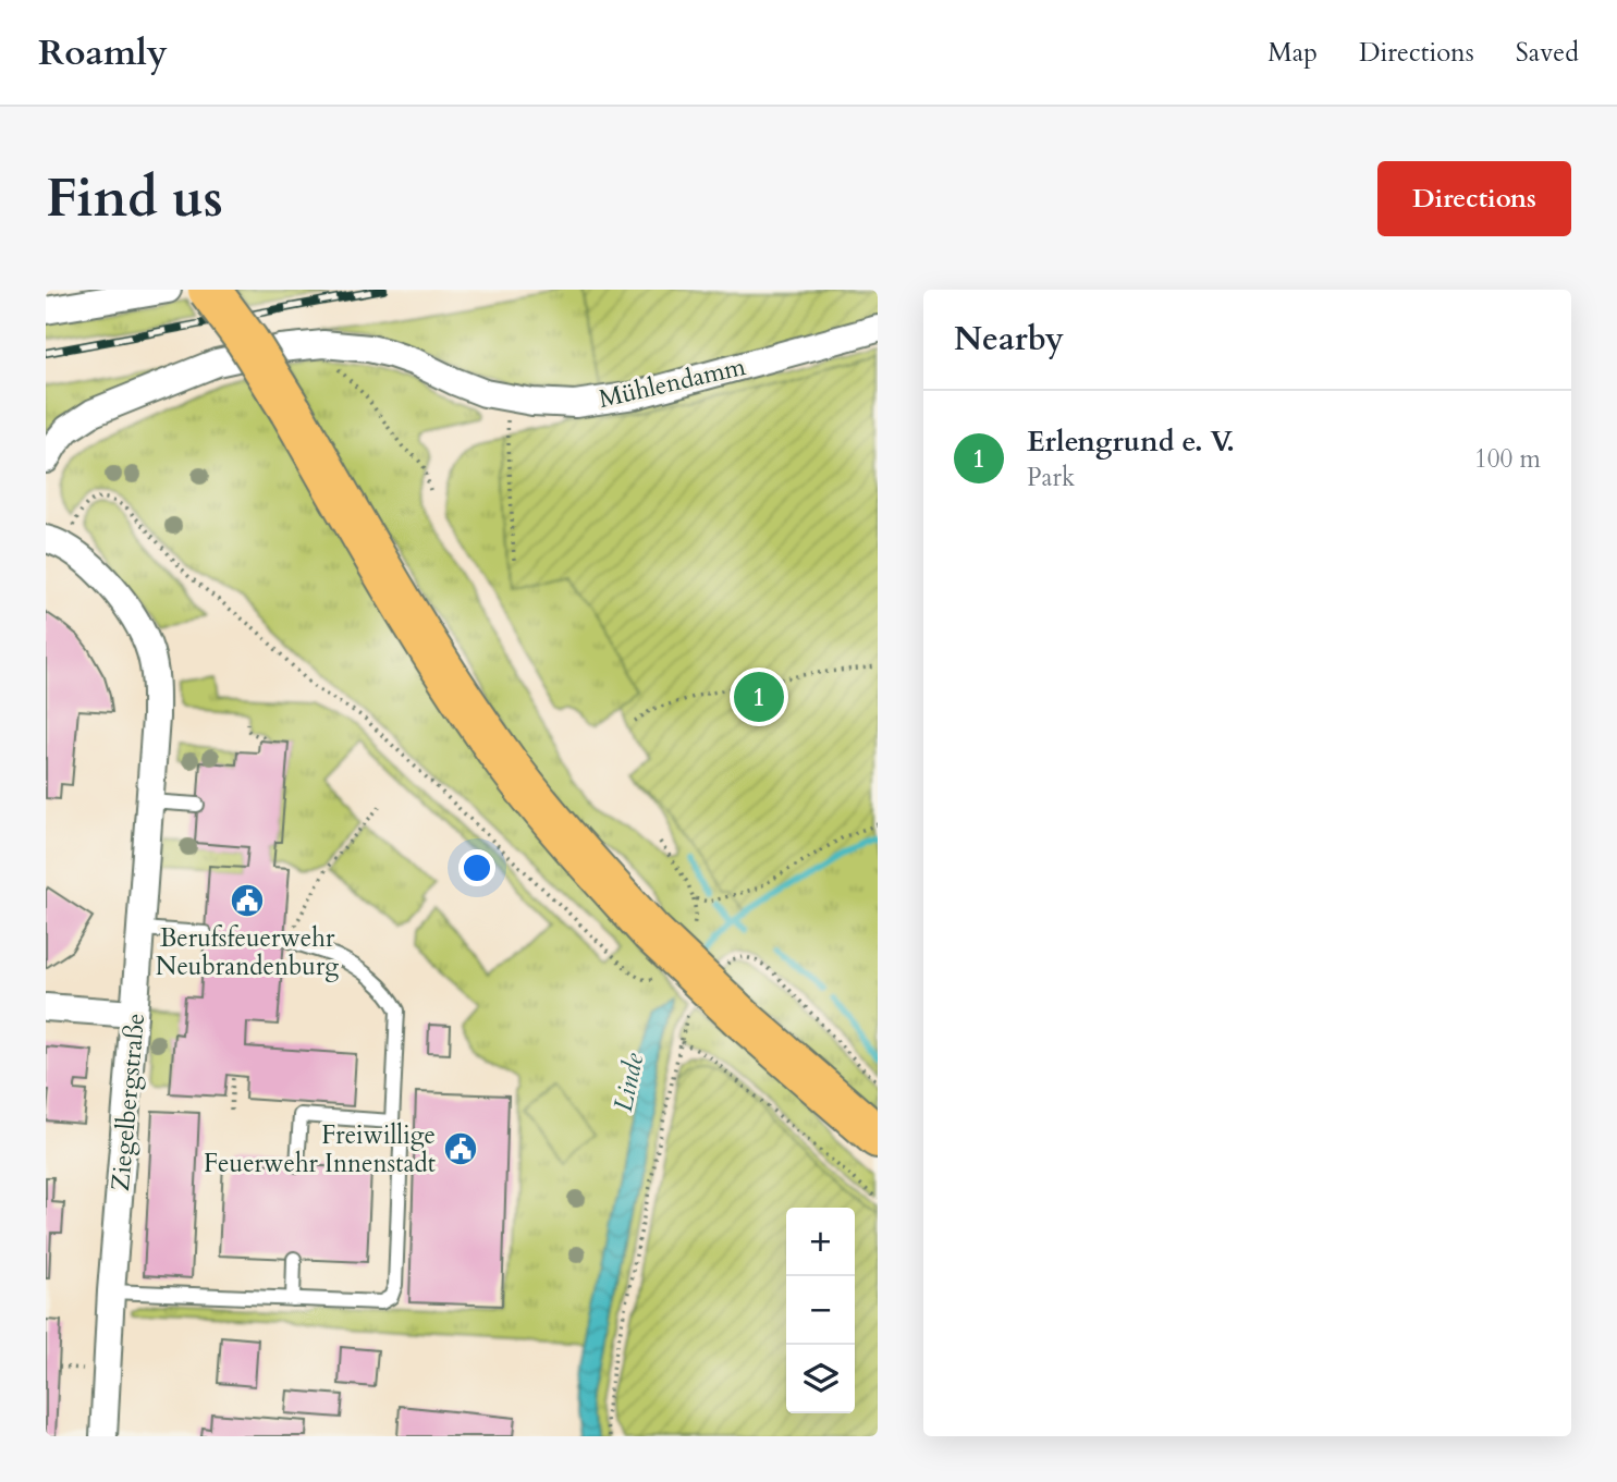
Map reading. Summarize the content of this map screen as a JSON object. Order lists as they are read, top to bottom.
{
  "streets": {
    "street": ["Mühlendamm", "Ziegelbergstraße"]
  },
  "water": ["Linde"],
  "places": {
    "public building": ["Berufsfeuerwehr Neubrandenburg", "Freiwillige Feuerwehr Innenstadt"]
  },
  "page": {
    "header": "Roamly",
    "nav": ["Map", "Directions", "Saved"],
    "buttons": "Directions",
    "title": "Find us",
    "heading": "Nearby",
    "list": [
      {
        "mark": "1",
        "name": "Erlengrund e. V.",
        "note": "Park",
        "value": "100 m"
      }
    ],
    "pins": "1",
    "map_buttons": ["+", "−"]
  }
}
